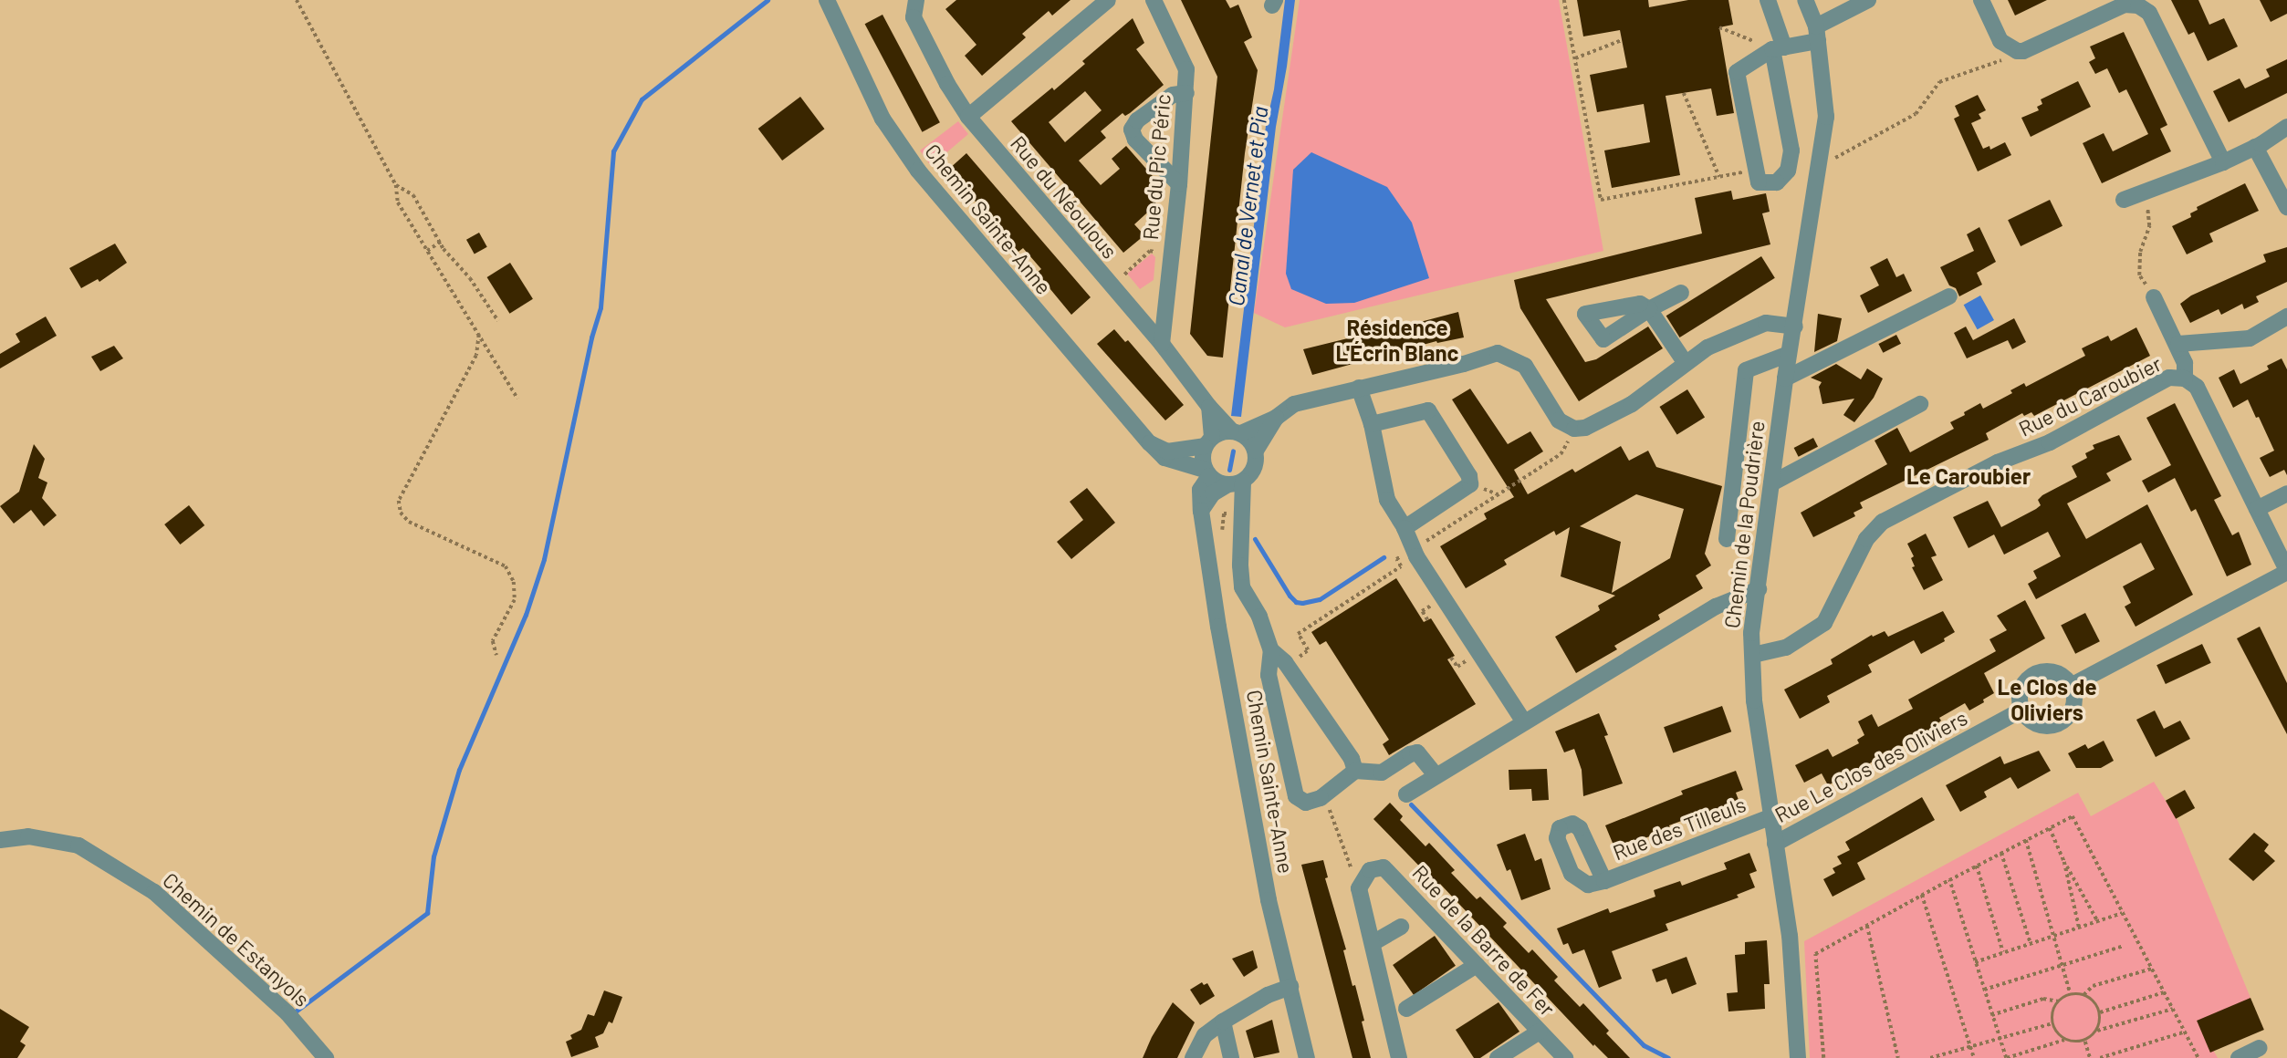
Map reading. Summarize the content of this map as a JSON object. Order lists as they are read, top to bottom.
{
  "streets": {
    "street": [
      "Rue du Pic Péric",
      "Rue du Néoulous",
      "Chemin Sainte-Anne",
      "Rue du Caroubier",
      "Chemin de la Poudrière",
      "Rue Le Clos des Oliviers",
      "Rue des Tilleuls",
      "Chemin de Estanyols",
      "Rue de la Barre de Fer"
    ]
  },
  "crossings": [
    ["Rue du Pic Péric", "Rue du Néoulous"],
    ["Rue du Néoulous", "Chemin Sainte-Anne"],
    ["Rue du Caroubier", "Chemin de la Poudrière"],
    ["Chemin de la Poudrière", "Rue Le Clos des Oliviers"],
    ["Chemin de la Poudrière", "Rue des Tilleuls"]
  ],
  "districts": ["Résidence L'Écrin Blanc", "Le Caroubier", "Le Clos de Oliviers"],
  "water": ["Canal de Vernet et Pia"]
}
